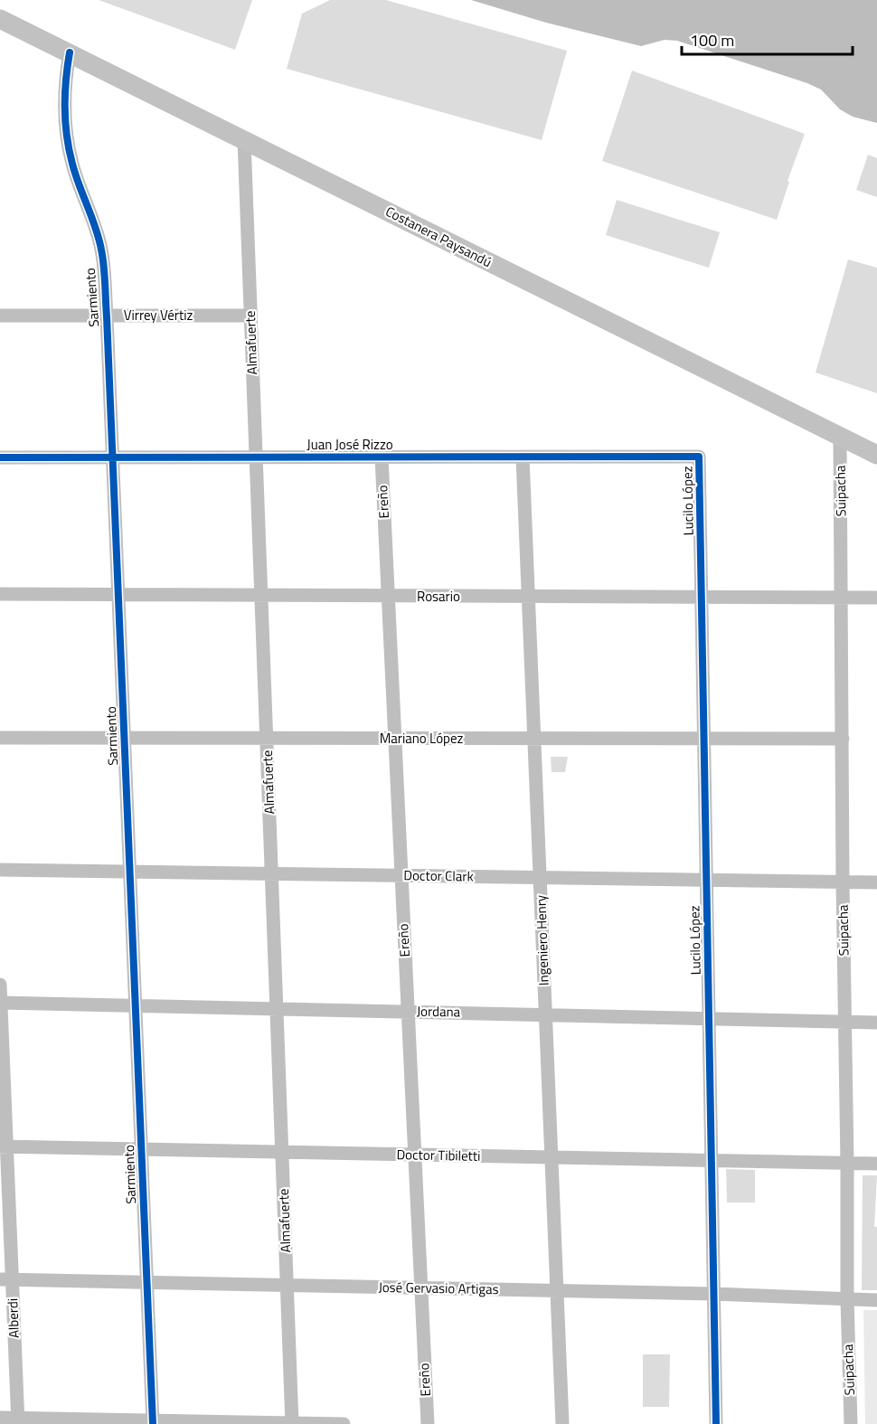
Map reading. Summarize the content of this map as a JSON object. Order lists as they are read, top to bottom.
{
  "streets": {
    "main road": ["Costanera Paysandú"],
    "street": [
      "Sarmiento",
      "Virrey Vértiz",
      "Almafuerte",
      "Juan José Rizzo",
      "Suipacha",
      "Lucilo López",
      "Ereño",
      "Rosario",
      "Mariano López",
      "Doctor Clark",
      "Ingeniero Henry",
      "Jordana",
      "Doctor Tibiletti",
      "José Gervasio Artigas",
      "Alberdi"
    ]
  },
  "crossings": [
    ["Costanera Paysandú", "Sarmiento"],
    ["Costanera Paysandú", "Almafuerte"],
    ["Costanera Paysandú", "Suipacha"],
    ["Sarmiento", "Virrey Vértiz"],
    ["Sarmiento", "Juan José Rizzo"],
    ["Sarmiento", "Rosario"],
    ["Sarmiento", "Mariano López"],
    ["Sarmiento", "Doctor Clark"],
    ["Sarmiento", "Jordana"],
    ["Sarmiento", "Doctor Tibiletti"],
    ["Sarmiento", "José Gervasio Artigas"],
    ["Virrey Vértiz", "Almafuerte"],
    ["Almafuerte", "Juan José Rizzo"],
    ["Almafuerte", "Rosario"],
    ["Almafuerte", "Mariano López"],
    ["Almafuerte", "Doctor Clark"],
    ["Almafuerte", "Jordana"],
    ["Almafuerte", "Doctor Tibiletti"],
    ["Almafuerte", "José Gervasio Artigas"],
    ["Juan José Rizzo", "Lucilo López"],
    ["Juan José Rizzo", "Ereño"],
    ["Juan José Rizzo", "Ingeniero Henry"],
    ["Suipacha", "Rosario"],
    ["Suipacha", "Mariano López"],
    ["Suipacha", "Doctor Clark"],
    ["Suipacha", "Jordana"],
    ["Suipacha", "Doctor Tibiletti"],
    ["Suipacha", "José Gervasio Artigas"],
    ["Lucilo López", "Rosario"],
    ["Lucilo López", "Mariano López"],
    ["Lucilo López", "Doctor Clark"],
    ["Lucilo López", "Jordana"],
    ["Lucilo López", "Doctor Tibiletti"],
    ["Lucilo López", "José Gervasio Artigas"],
    ["Ereño", "Rosario"],
    ["Ereño", "Mariano López"],
    ["Ereño", "Doctor Clark"],
    ["Ereño", "Jordana"],
    ["Ereño", "Doctor Tibiletti"],
    ["Ereño", "José Gervasio Artigas"],
    ["Rosario", "Ingeniero Henry"],
    ["Mariano López", "Ingeniero Henry"],
    ["Doctor Clark", "Ingeniero Henry"],
    ["Ingeniero Henry", "Jordana"],
    ["Ingeniero Henry", "Doctor Tibiletti"],
    ["Ingeniero Henry", "José Gervasio Artigas"],
    ["Jordana", "Alberdi"],
    ["Doctor Tibiletti", "Alberdi"],
    ["José Gervasio Artigas", "Alberdi"]
  ],
  "scale_bar": "100 m"
}
